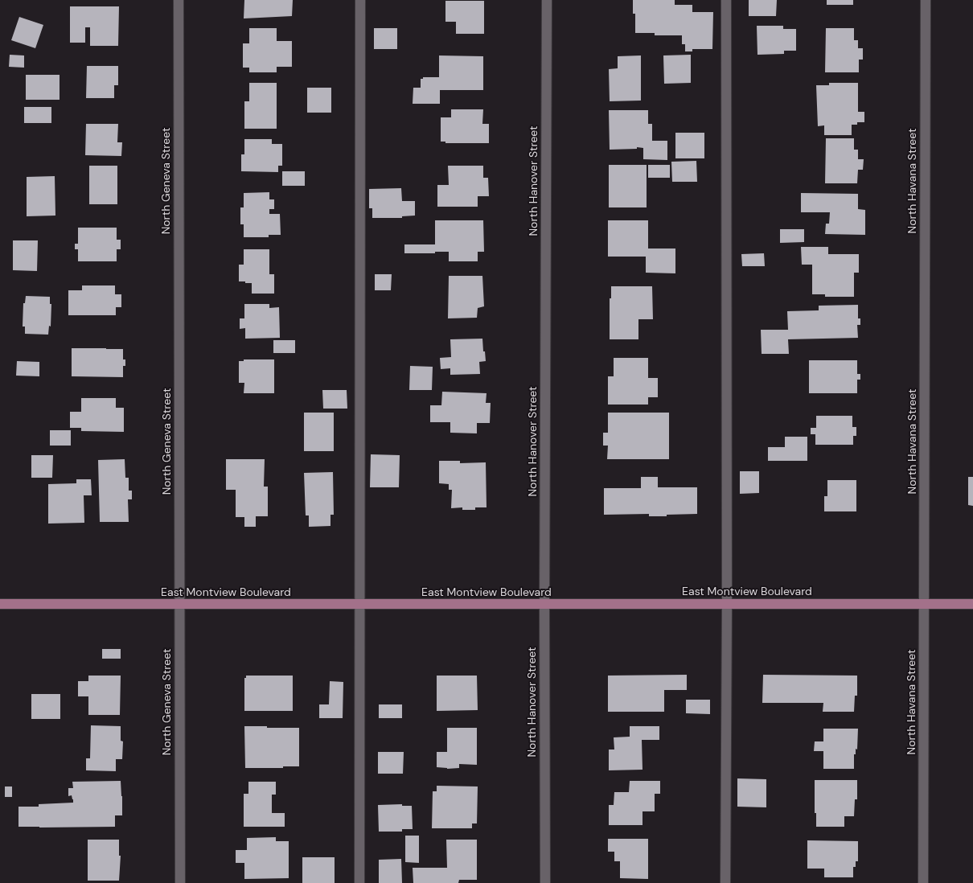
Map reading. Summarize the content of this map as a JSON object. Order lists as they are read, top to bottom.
{
  "streets": {
    "main road": ["East Montview Boulevard"],
    "street": ["North Geneva Street", "North Hanover Street", "North Havana Street"]
  },
  "crossings": [
    ["North Geneva Street", "East Montview Boulevard"],
    ["North Hanover Street", "East Montview Boulevard"],
    ["North Havana Street", "East Montview Boulevard"]
  ]
}
